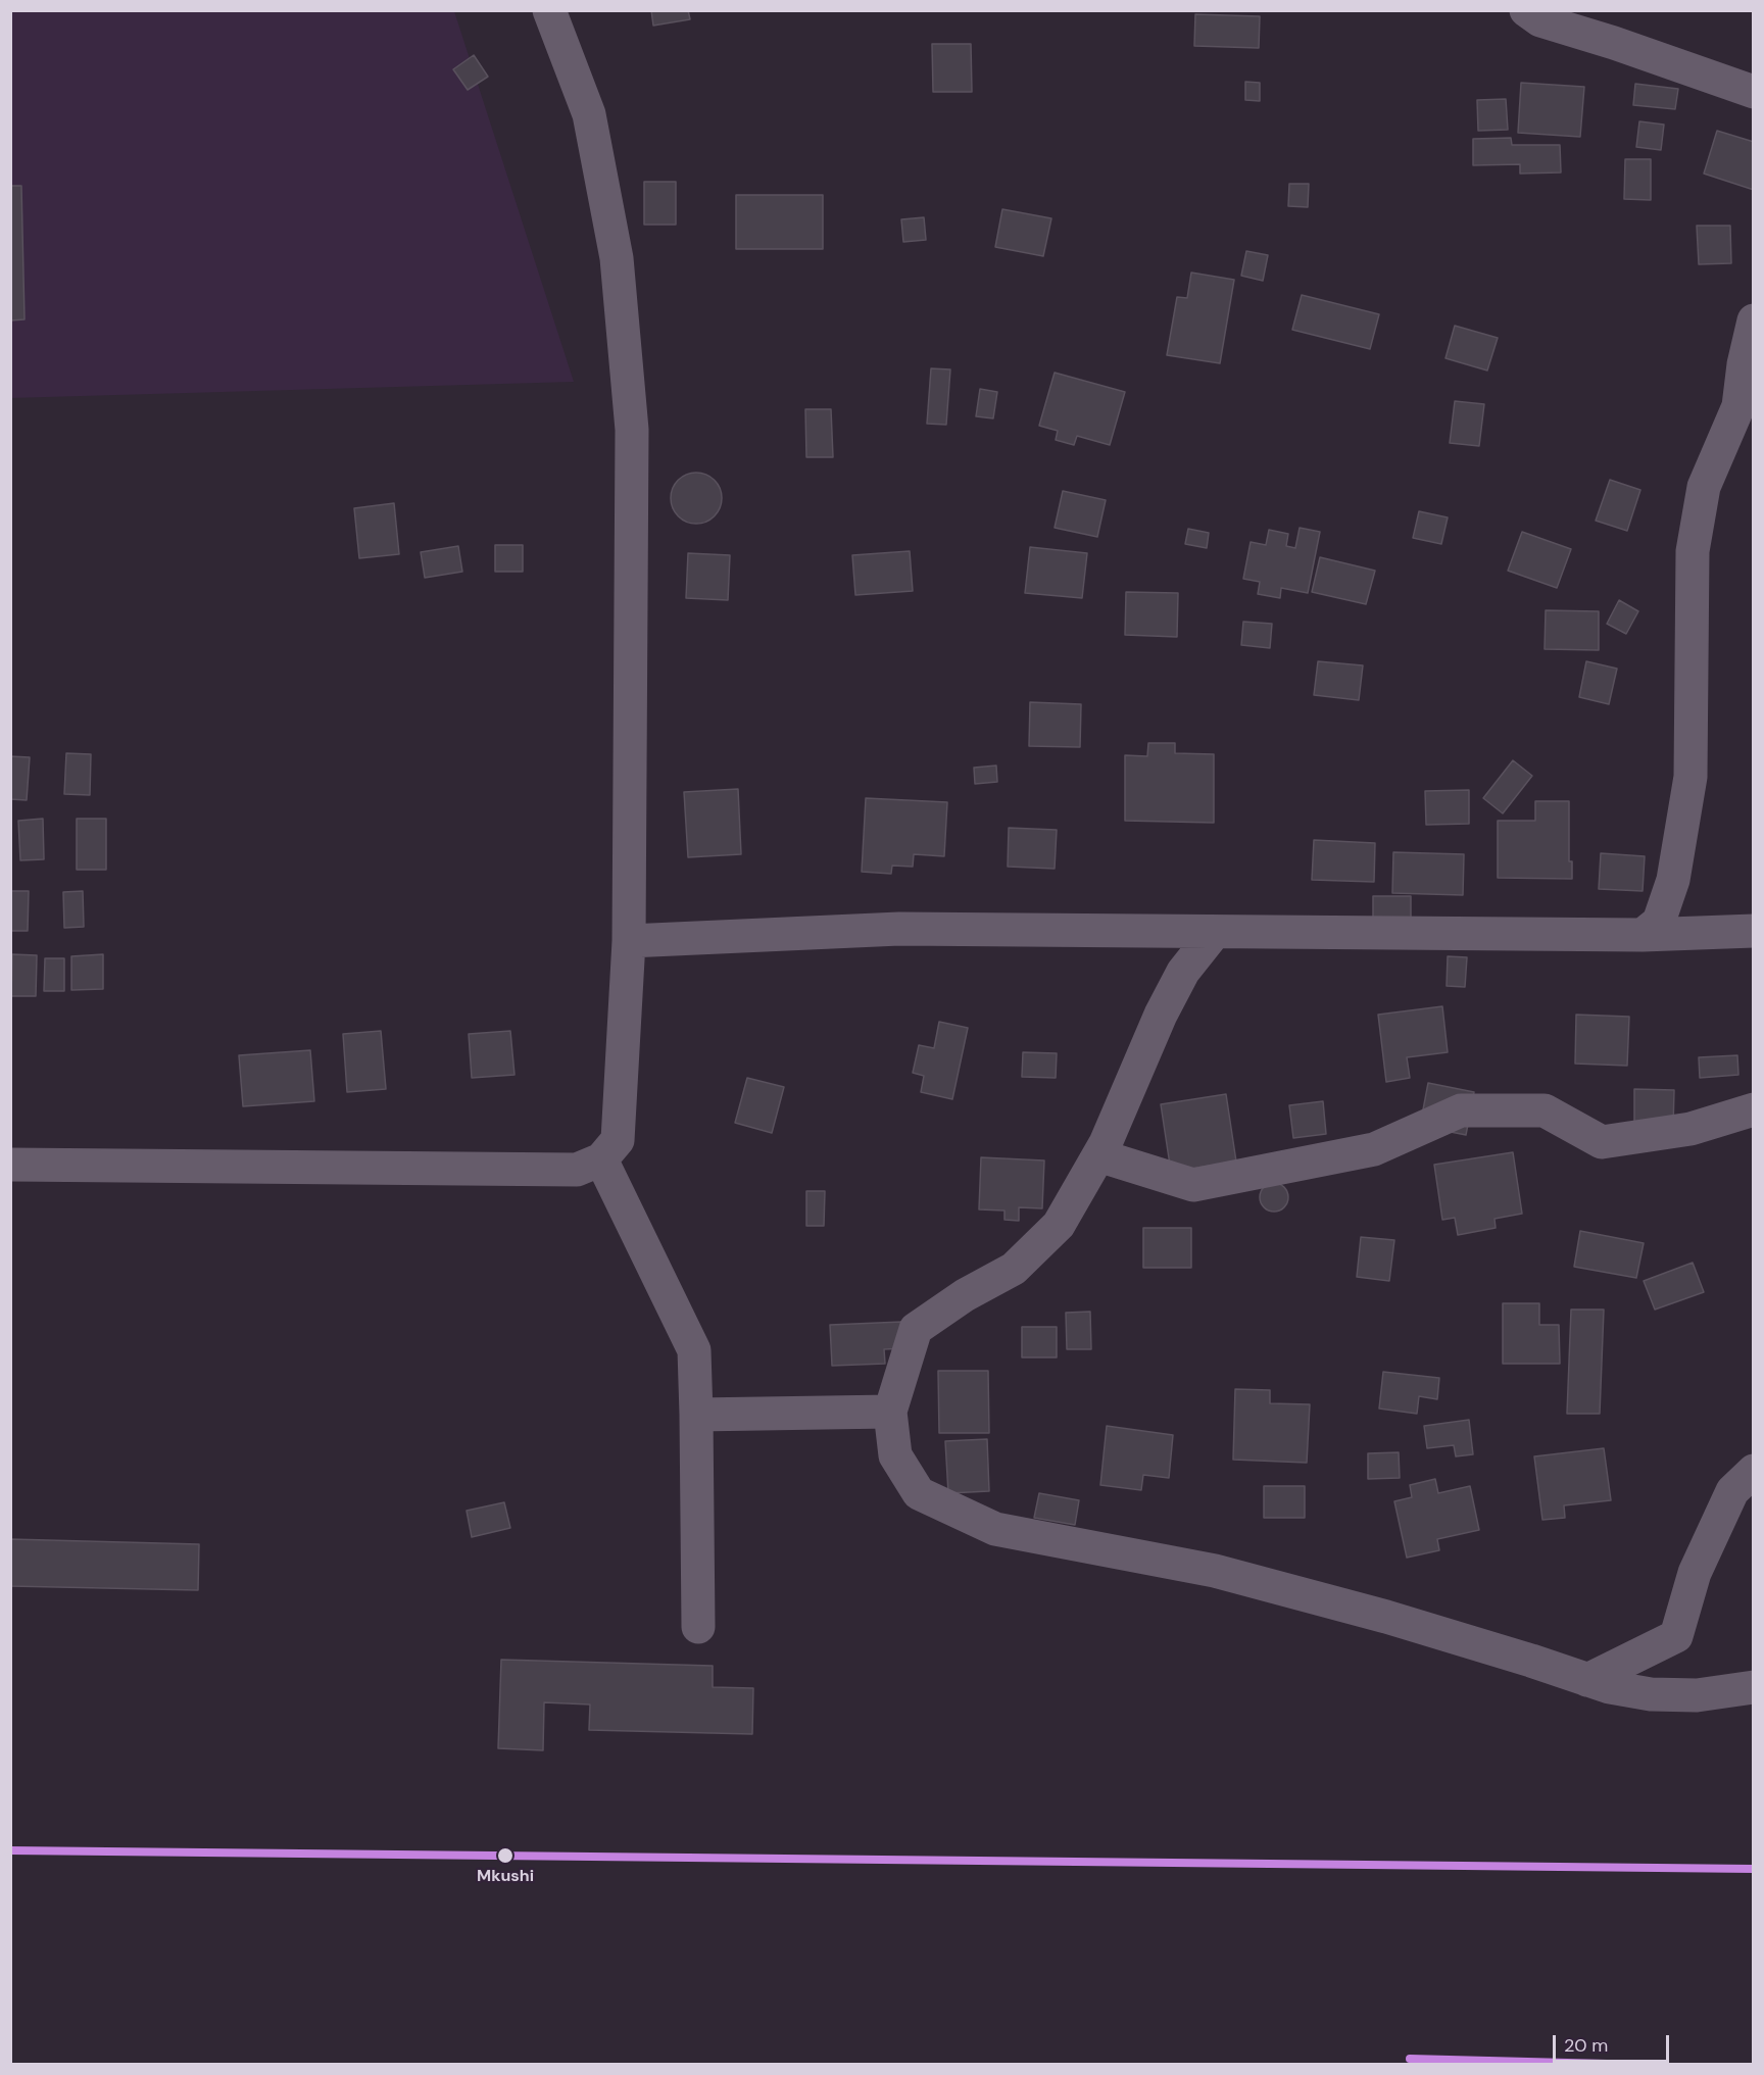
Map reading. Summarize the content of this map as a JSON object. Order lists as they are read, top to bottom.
{
  "places": ["Mkushi"],
  "scale_bar": "20 m"
}
